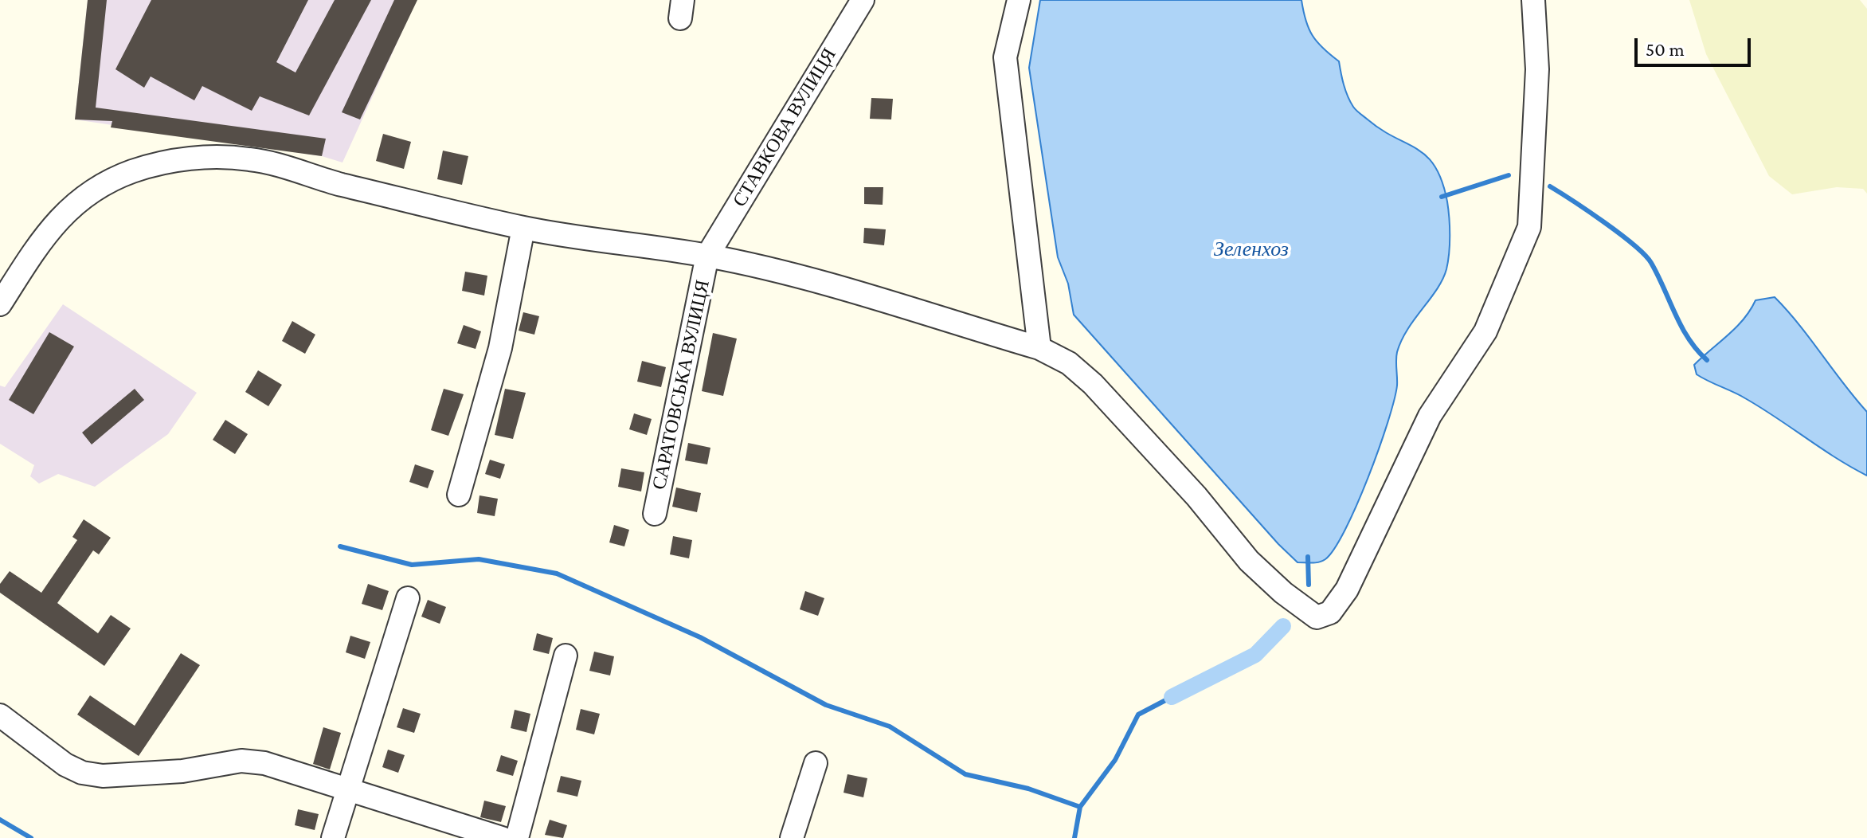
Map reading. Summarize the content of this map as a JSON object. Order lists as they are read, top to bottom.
{
  "streets": {
    "street": ["СТАВКОВА ВУЛИЦЯ", "САРАТОВСЬКА ВУЛИЦЯ"]
  },
  "crossings": [
    ["СТАВКОВА ВУЛИЦЯ", "САРАТОВСЬКА ВУЛИЦЯ"]
  ],
  "water": ["Зеленхоз"],
  "scale_bar": "50 m"
}
